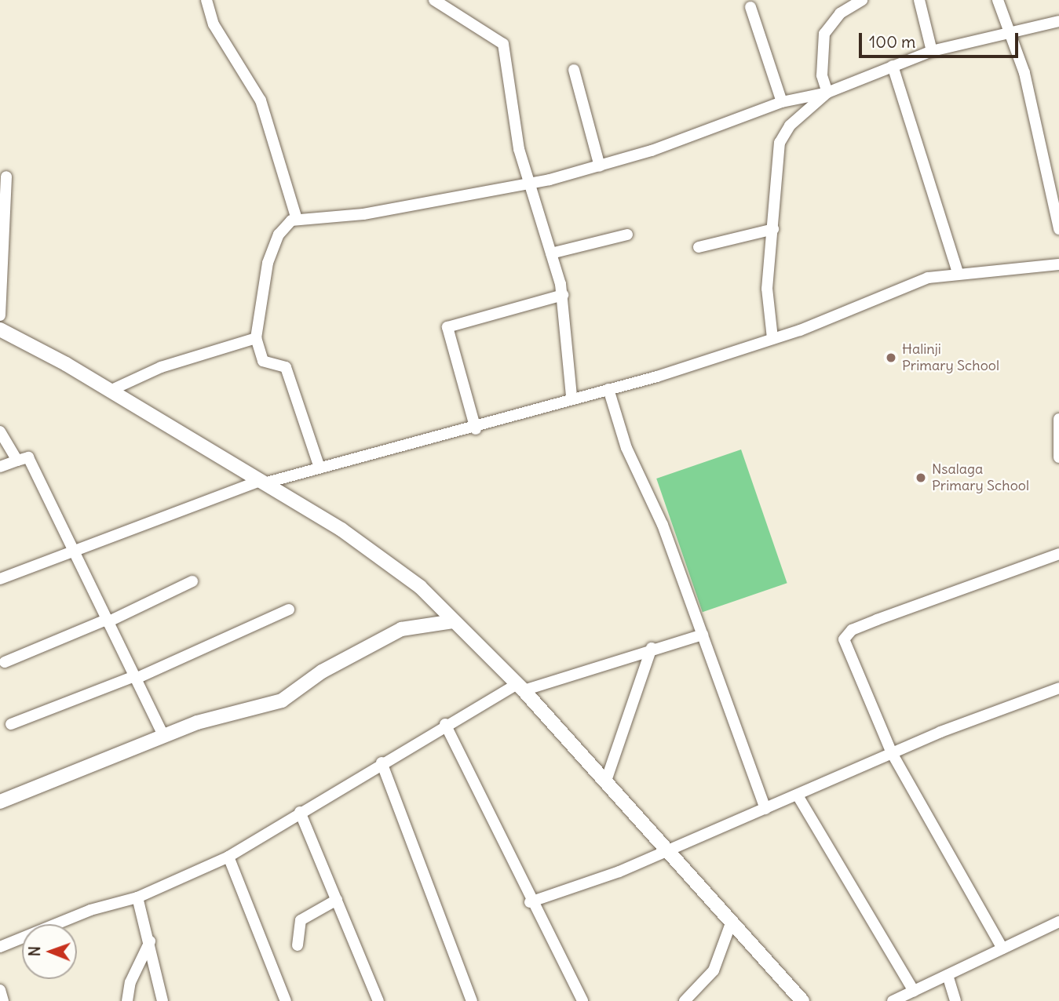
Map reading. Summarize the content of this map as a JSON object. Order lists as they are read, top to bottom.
{
  "places": ["Halinji Primary School", "Nsalaga Primary School"],
  "scale_bar": "100 m",
  "north": "left"
}
